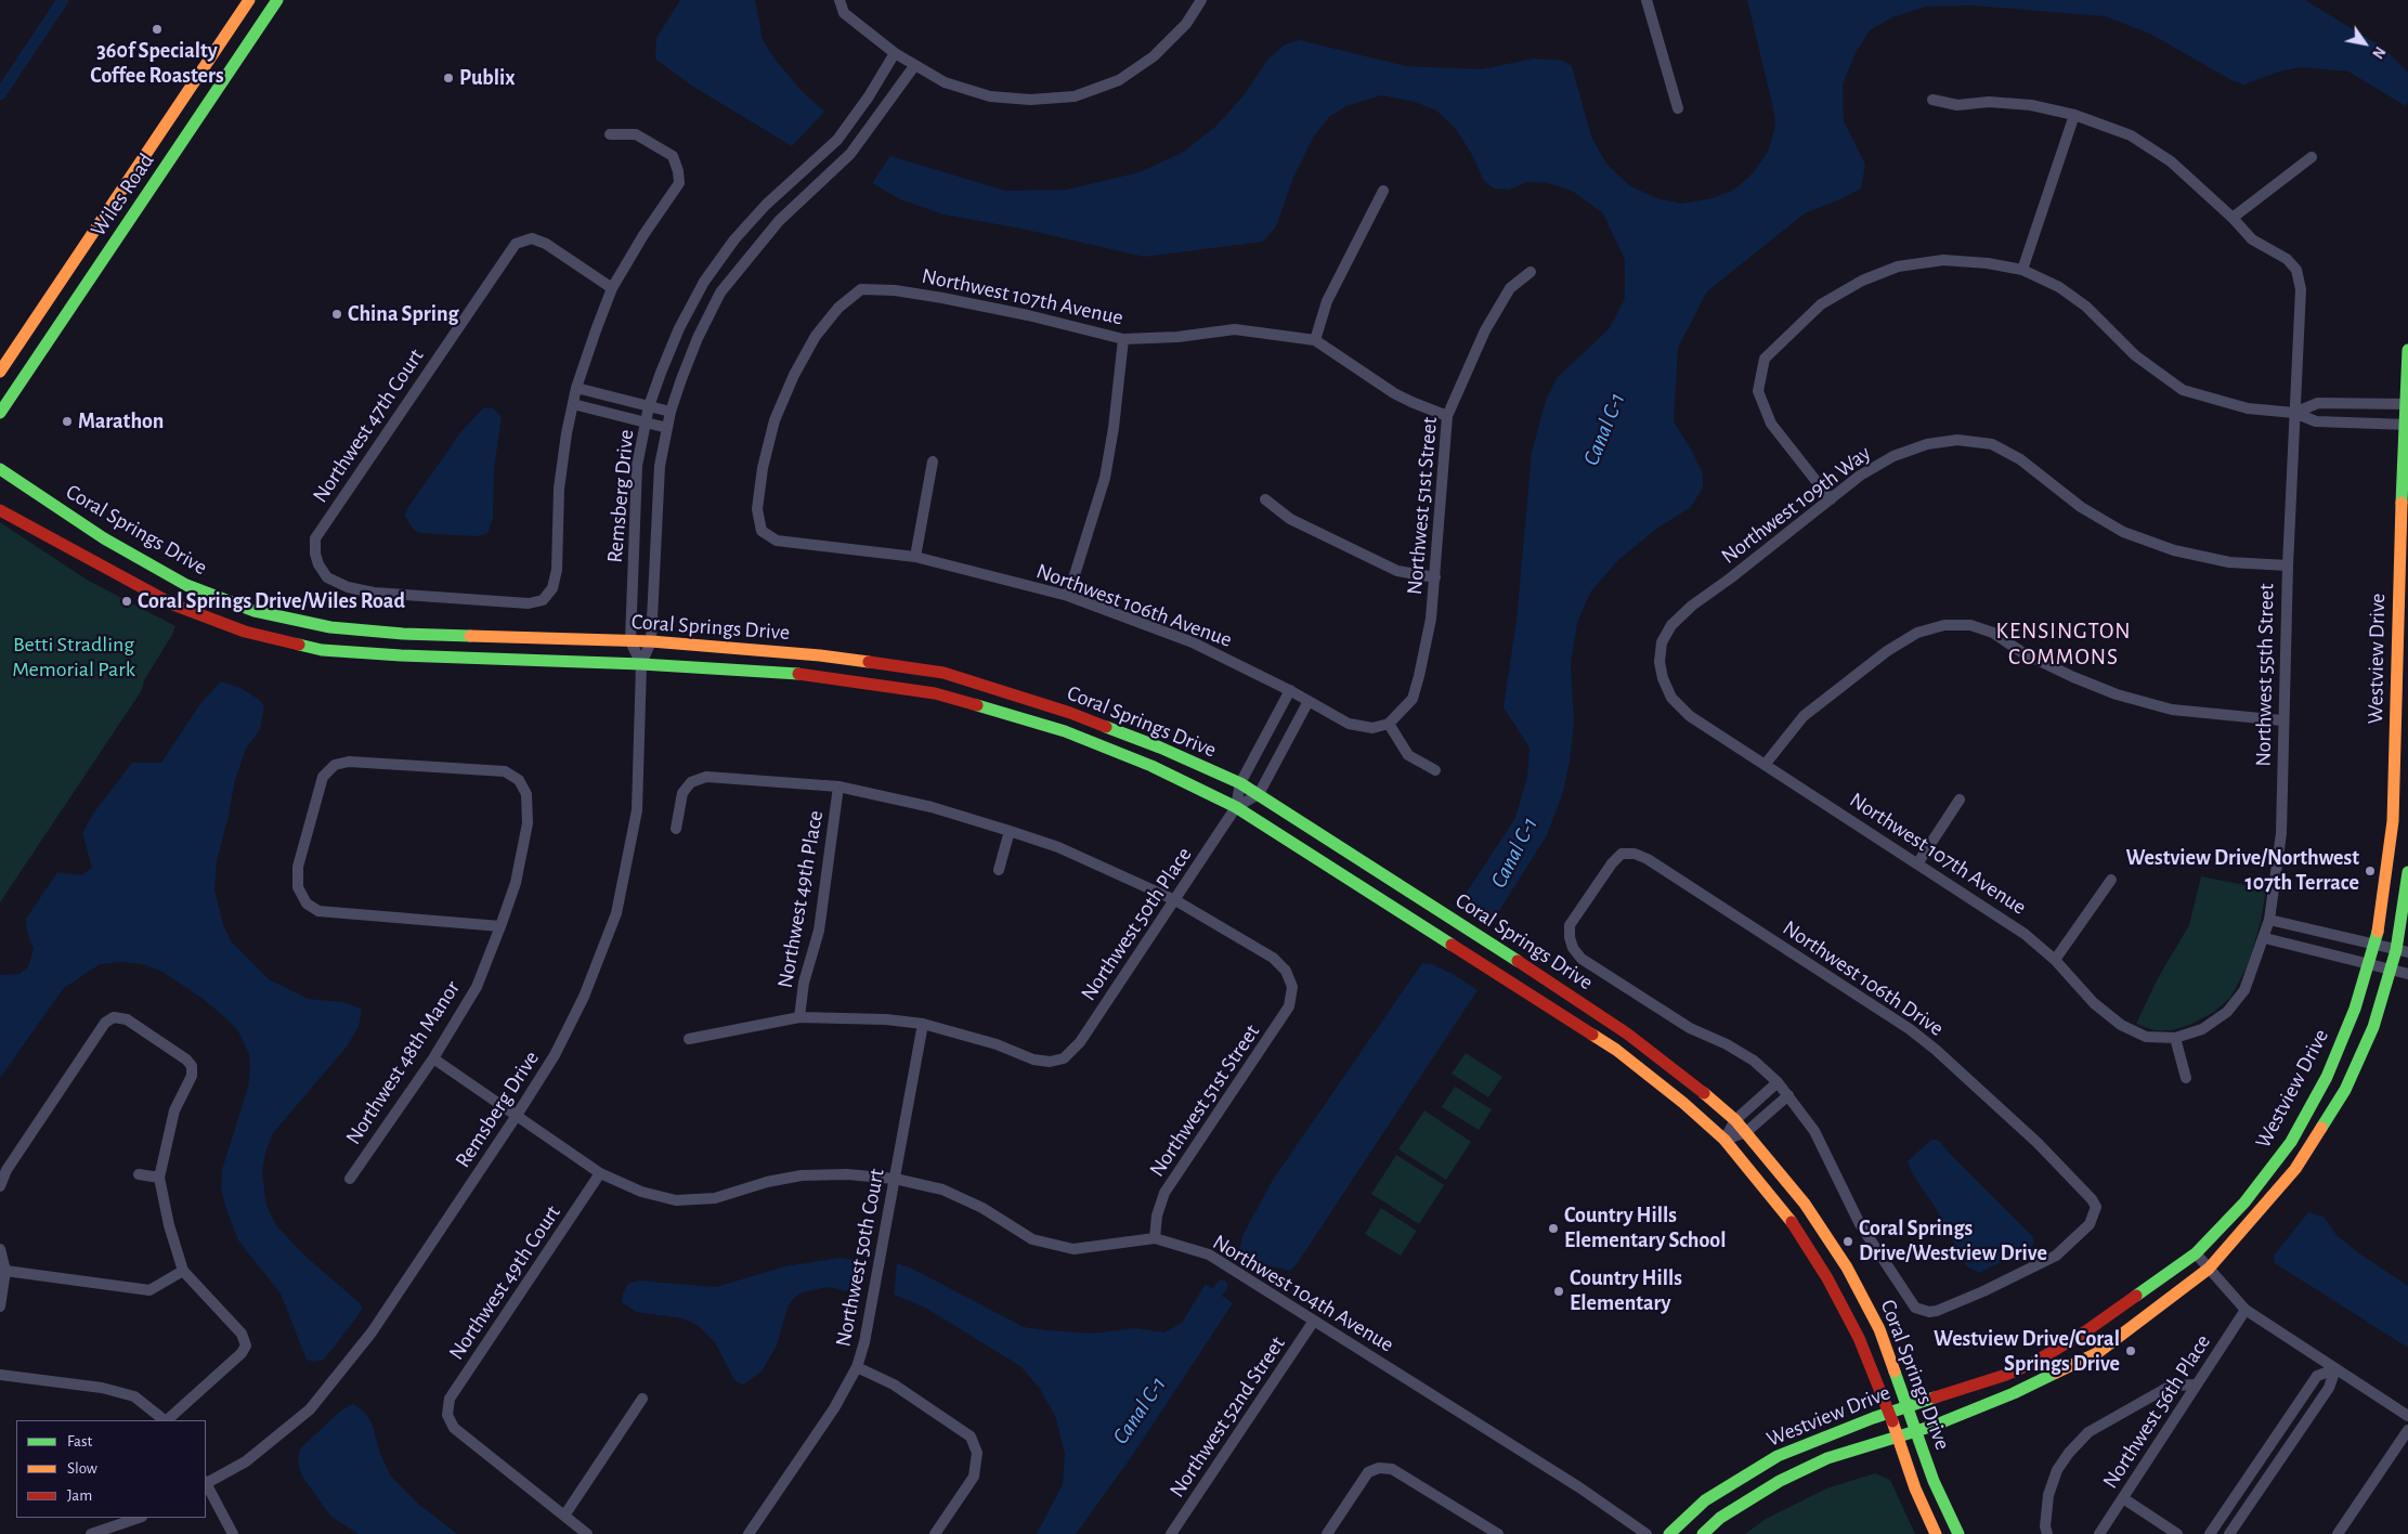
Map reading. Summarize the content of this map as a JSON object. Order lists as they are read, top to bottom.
{
  "streets": {
    "main road": ["Wiles Road", "Coral Springs Drive", "Westview Drive"],
    "street": [
      "Northwest 107th Avenue",
      "Northwest 47th Court",
      "Remsberg Drive",
      "Northwest 109th Way",
      "Northwest 51st Street",
      "Northwest 106th Avenue",
      "Northwest 55th Street",
      "Northwest 49th Place",
      "Northwest 50th Place",
      "Northwest 106th Drive",
      "Northwest 48th Manor",
      "Northwest 50th Court",
      "Northwest 49th Court",
      "Northwest 104th Avenue",
      "Northwest 56th Place",
      "Northwest 52nd Street"
    ]
  },
  "crossings": [
    ["Northwest 107th Avenue", "Northwest 109th Way"],
    ["Northwest 107th Avenue", "Northwest 51st Street"],
    ["Northwest 107th Avenue", "Northwest 106th Avenue"],
    ["Northwest 107th Avenue", "Northwest 55th Street"],
    ["Remsberg Drive", "Coral Springs Drive"],
    ["Remsberg Drive", "Northwest 104th Avenue"],
    ["Northwest 109th Way", "Northwest 55th Street"],
    ["Northwest 51st Street", "Northwest 106th Avenue"],
    ["Northwest 51st Street", "Northwest 50th Place"],
    ["Northwest 51st Street", "Northwest 104th Avenue"],
    ["Coral Springs Drive", "Westview Drive"],
    ["Coral Springs Drive", "Northwest 50th Place"],
    ["Northwest 106th Avenue", "Northwest 50th Place"],
    ["Northwest 50th Place", "Northwest 50th Court"],
    ["Northwest 48th Manor", "Northwest 104th Avenue"],
    ["Northwest 50th Court", "Northwest 104th Avenue"],
    ["Northwest 49th Court", "Northwest 104th Avenue"],
    ["Northwest 104th Avenue", "Northwest 52nd Street"]
  ],
  "districts": ["KENSINGTON COMMONS"],
  "water": ["Canal C-1"],
  "parks": ["Betti Stradling Memorial Park"],
  "places": [
    "360f Specialty Coffee Roasters",
    "Publix",
    "China Spring",
    "Marathon",
    "Coral Springs Drive/Wiles Road",
    "Westview Drive/Northwest 107th Terrace",
    "Country Hills Elementary School",
    "Coral Springs Drive/Westview Drive",
    "Country Hills Elementary",
    "Westview Drive/Coral Springs Drive"
  ],
  "legend": ["Fast", "Slow", "Jam"],
  "north": "bottom right"
}
